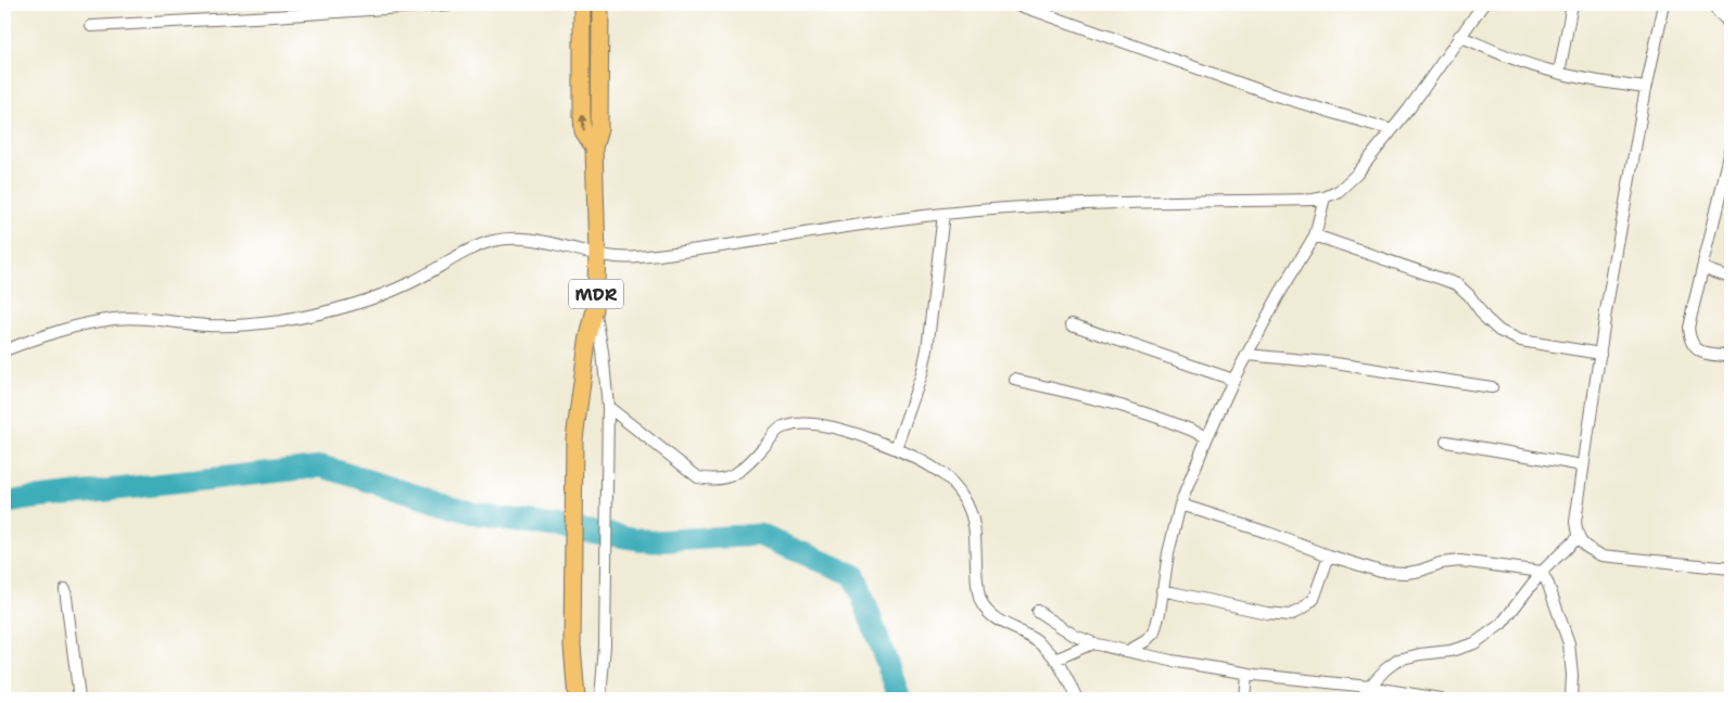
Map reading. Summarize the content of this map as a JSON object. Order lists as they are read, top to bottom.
{
  "streets": {
    "main road": ["MDR"]
  }
}
